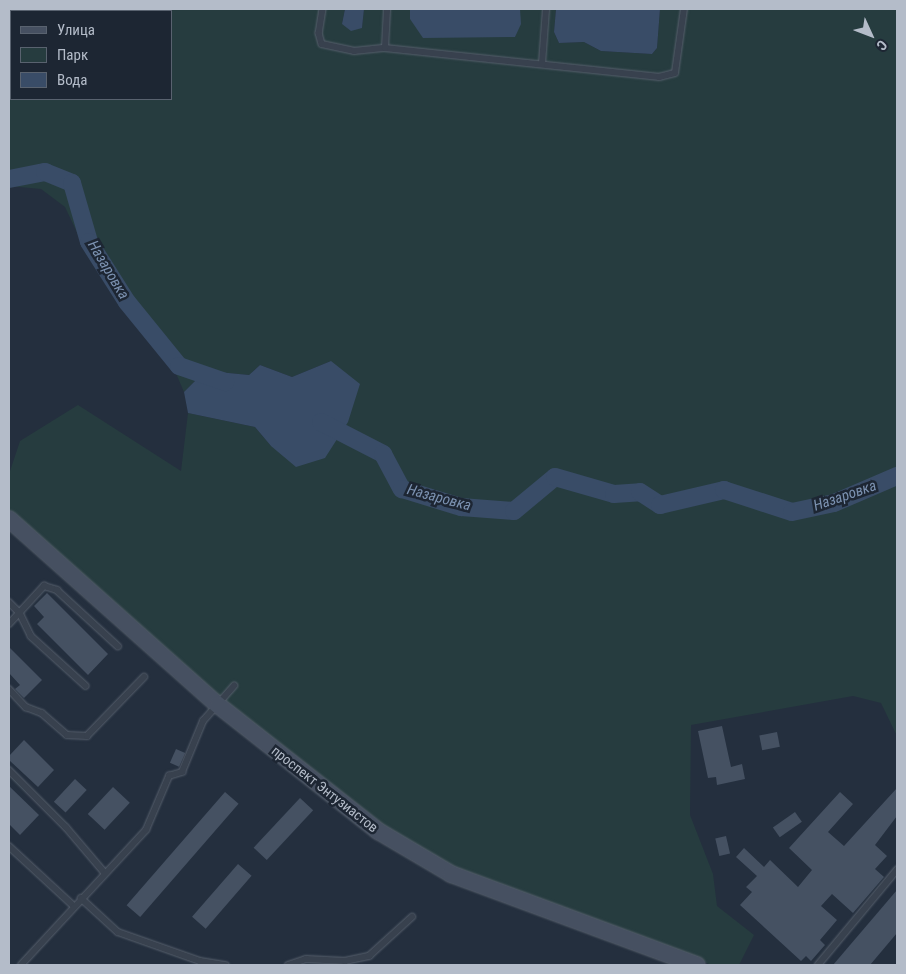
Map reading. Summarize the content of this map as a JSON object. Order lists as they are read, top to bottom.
{
  "streets": {
    "street": ["проспект Энтузиастов"]
  },
  "water": ["Назаровка"],
  "legend": ["Улица", "Парк", "Вода"],
  "north": "bottom right"
}
